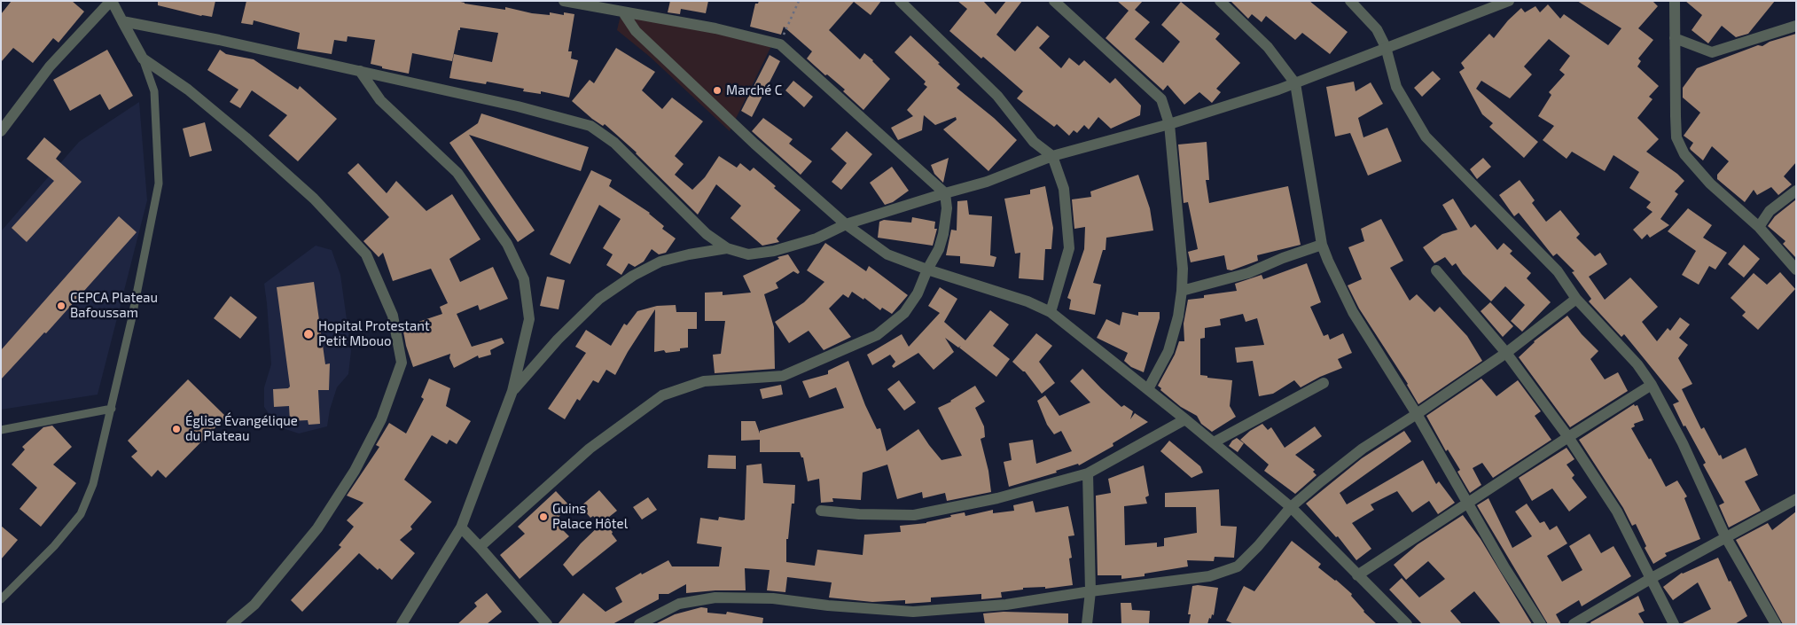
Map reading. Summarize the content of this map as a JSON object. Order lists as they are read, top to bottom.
{
  "places": [
    "Marché C",
    "CEPCA Plateau Bafoussam",
    "Hopital Protestant Petit Mbouo",
    "Église Évangélique du Plateau",
    "Guins Palace Hôtel"
  ]
}
